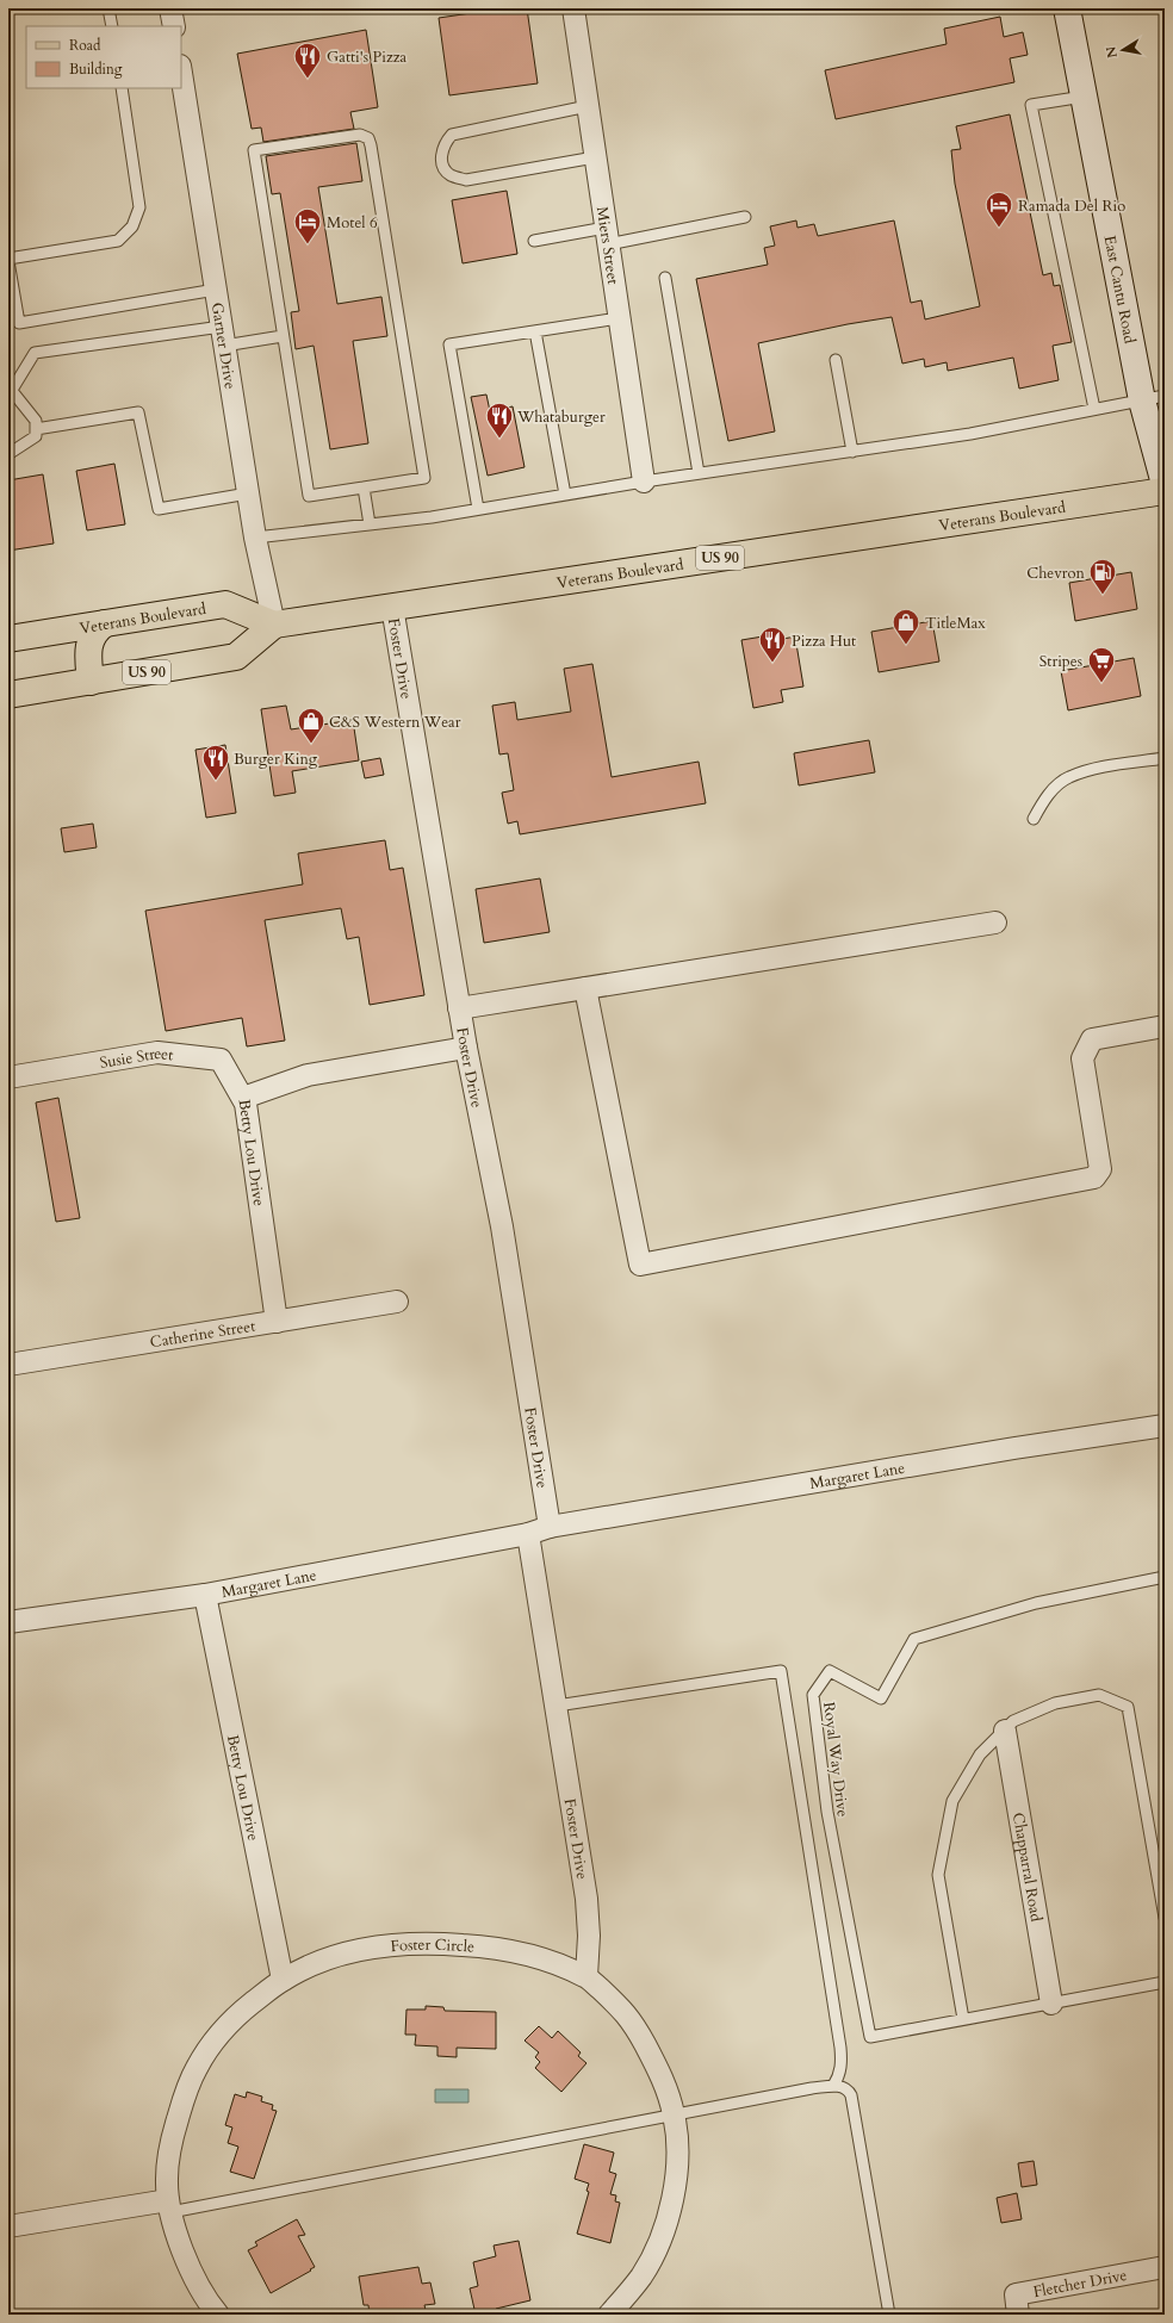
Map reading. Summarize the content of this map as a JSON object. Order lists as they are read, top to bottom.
{
  "streets": {
    "main road": ["Veterans Boulevard", "US 90"],
    "street": [
      "Miers Street",
      "East Cantu Road",
      "Garner Drive",
      "Foster Drive",
      "Susie Street",
      "Betty Lou Drive",
      "Catherine Street",
      "Margaret Lane",
      "Chapparral Road",
      "Foster Circle",
      "Fletcher Drive"
    ],
    "lane": ["Royal Way Drive"]
  },
  "crossings": [
    ["Garner Drive", "Veterans Boulevard"],
    ["Garner Drive", "US 90"],
    ["Veterans Boulevard", "US 90"],
    ["Veterans Boulevard", "Foster Drive"],
    ["Foster Drive", "Betty Lou Drive"],
    ["Foster Drive", "Margaret Lane"],
    ["Foster Drive", "Foster Circle"],
    ["Susie Street", "Betty Lou Drive"],
    ["Betty Lou Drive", "Catherine Street"],
    ["Betty Lou Drive", "Margaret Lane"],
    ["Betty Lou Drive", "Foster Circle"]
  ],
  "places": {
    "restaurant": [
      "Gatti's Pizza",
      "Whataburger",
      "Pizza Hut",
      "Burger King"
    ],
    "hotel": ["Ramada Del Rio", "Motel 6"],
    "fuel station": ["Chevron"],
    "shop": ["TitleMax", "C&S Western Wear"],
    "supermarket": ["Stripes"]
  },
  "legend": ["Road", "Building"],
  "north": "left"
}
